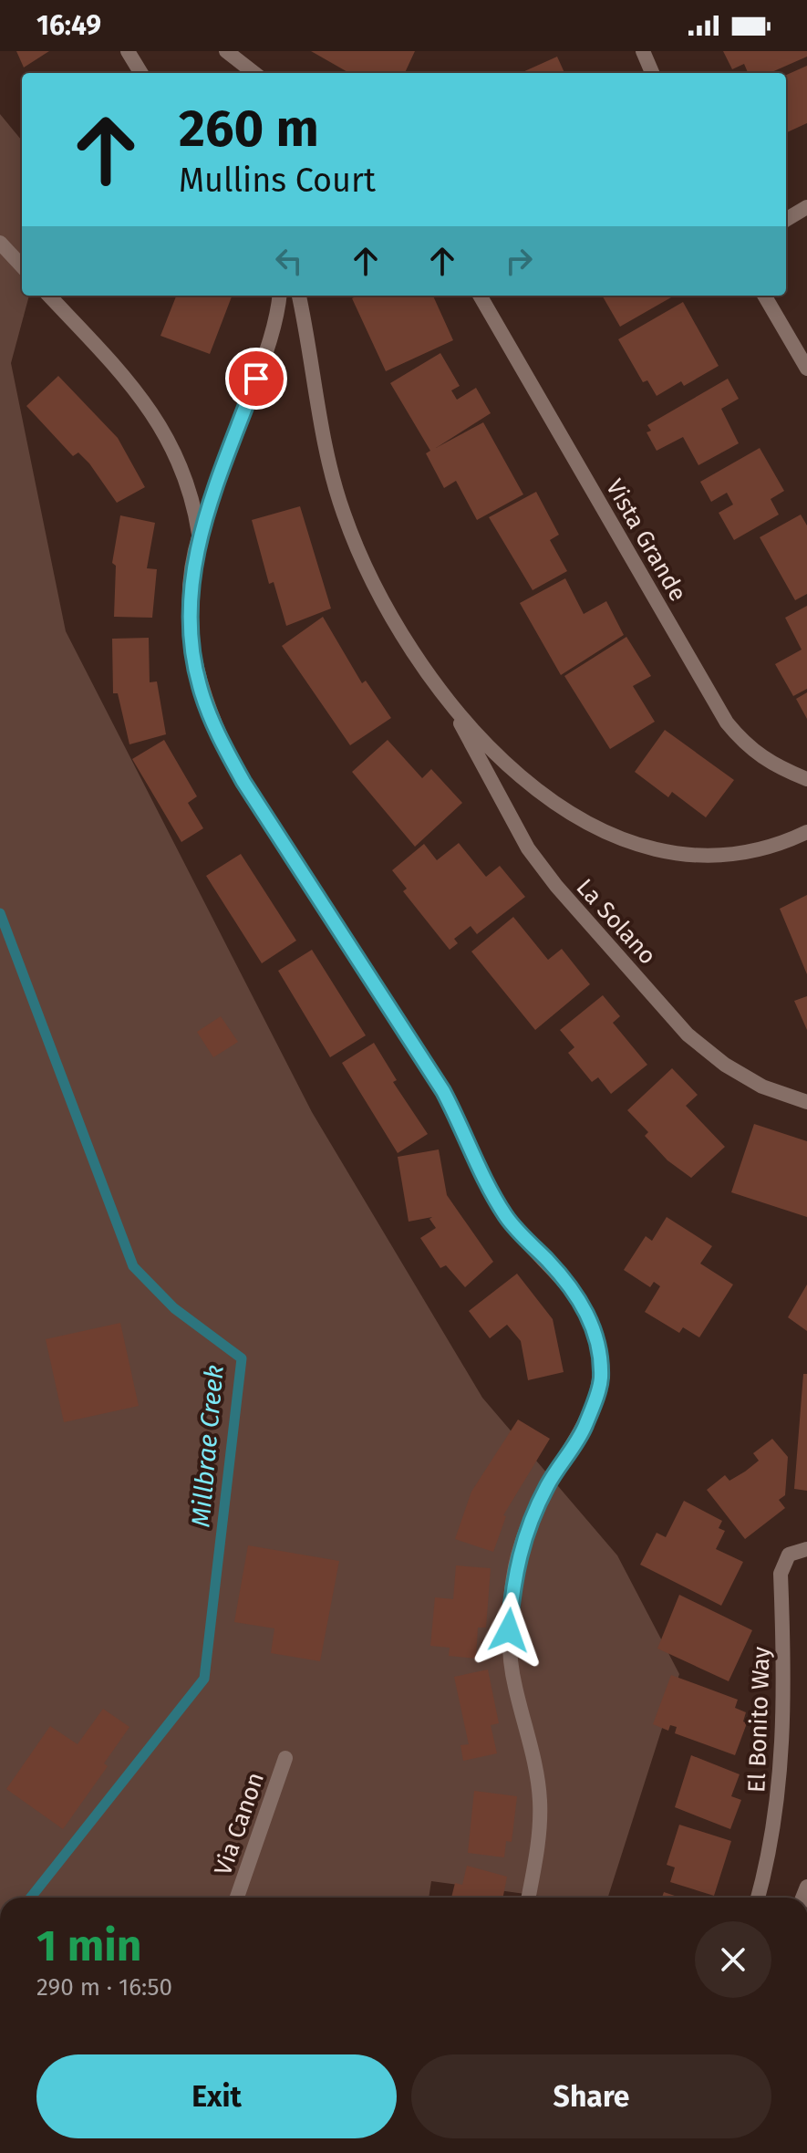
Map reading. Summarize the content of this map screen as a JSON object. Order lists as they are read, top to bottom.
{
  "streets": {
    "street": [
      "Vista Grande",
      "La Solano",
      "El Bonito Way",
      "Via Canon"
    ]
  },
  "water": ["Millbrae Creek"],
  "page": {
    "status": "16:49",
    "turn": ["260 m", "Mullins Court"],
    "heading": ["1 min", "290 m · 16:50"],
    "buttons": ["Exit", "Share"]
  }
}
